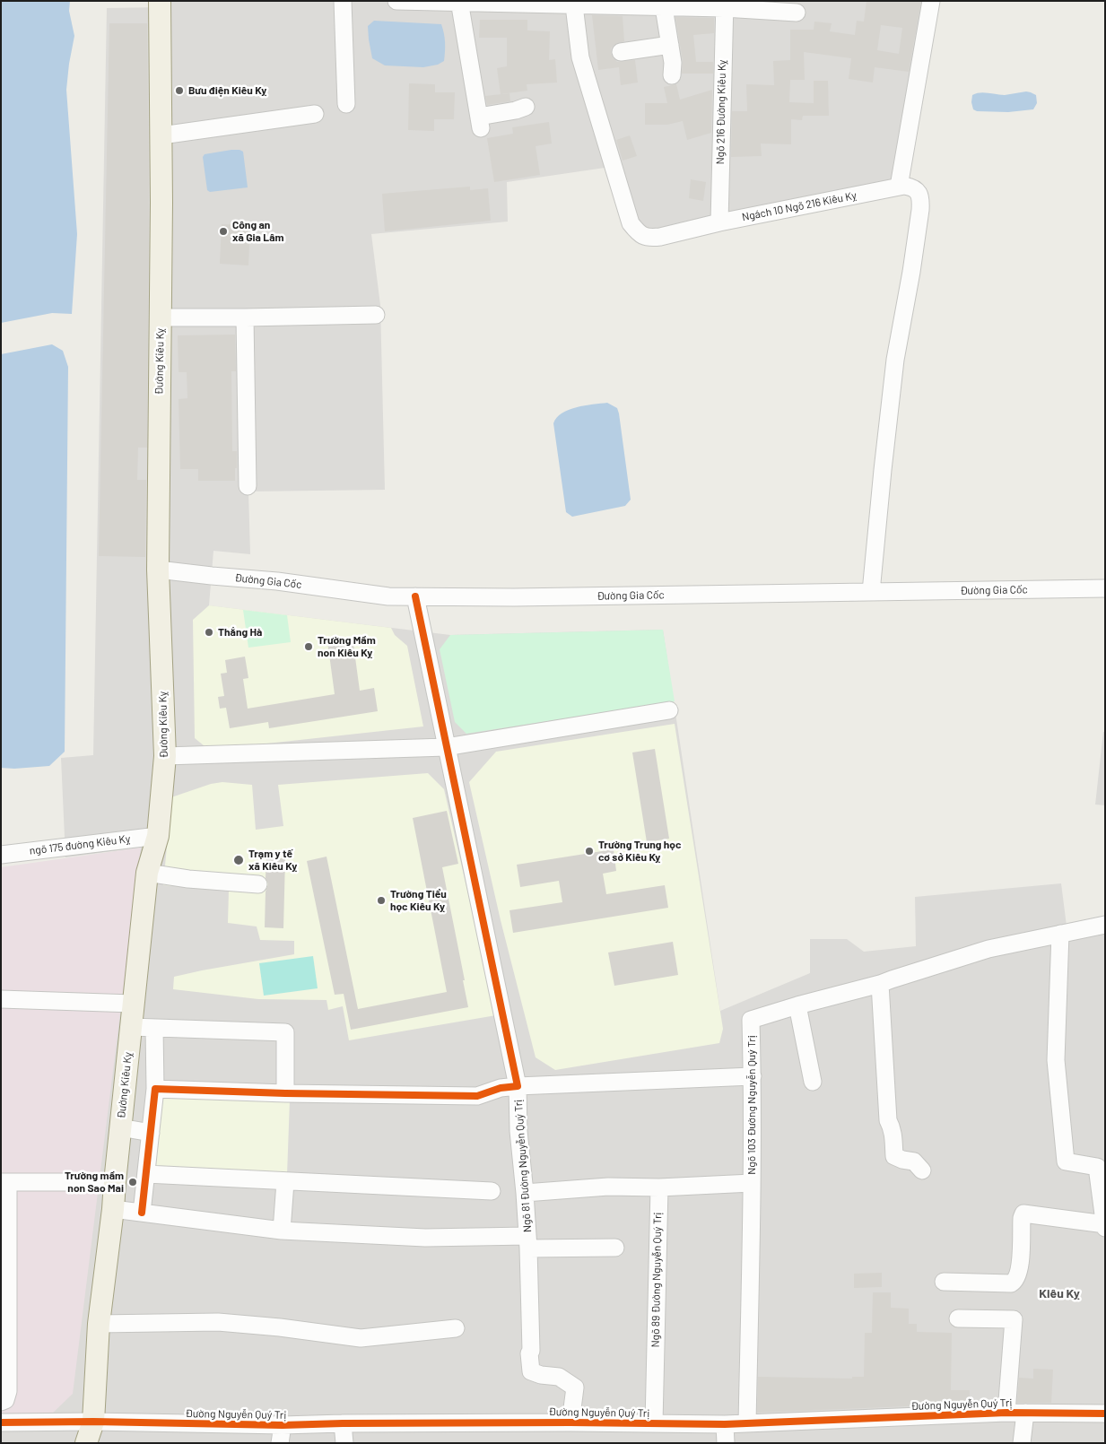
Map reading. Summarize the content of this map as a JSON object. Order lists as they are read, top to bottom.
{
  "streets": {
    "main road": ["Đường Kiêu Kỵ"],
    "street": [
      "Ngõ 216 Đường Kiêu Kỵ",
      "Ngách 10 Ngõ 216 Kiêu Kỵ",
      "Đường Gia Cốc",
      "ngõ 175 đường Kiêu Kỵ",
      "Ngõ 103 Đường Nguyễn Quý Trị",
      "Ngõ 81 Đường Nguyễn Quý Trị",
      "Ngõ 89 Đường Nguyễn Quý Trị",
      "Đường Nguyễn Quý Trị"
    ]
  },
  "crossings": [
    ["Ngõ 216 Đường Kiêu Kỵ", "Ngách 10 Ngõ 216 Kiêu Kỵ"],
    ["Ngách 10 Ngõ 216 Kiêu Kỵ", "Đường Gia Cốc"],
    ["Đường Kiêu Kỵ", "Đường Gia Cốc"],
    ["Đường Kiêu Kỵ", "ngõ 175 đường Kiêu Kỵ"],
    ["Đường Kiêu Kỵ", "Đường Nguyễn Quý Trị"],
    ["Ngõ 103 Đường Nguyễn Quý Trị", "Ngõ 81 Đường Nguyễn Quý Trị"],
    ["Ngõ 103 Đường Nguyễn Quý Trị", "Đường Nguyễn Quý Trị"],
    ["Ngõ 81 Đường Nguyễn Quý Trị", "Đường Nguyễn Quý Trị"],
    ["Ngõ 89 Đường Nguyễn Quý Trị", "Đường Nguyễn Quý Trị"]
  ],
  "districts": ["Kiêu Kỵ"],
  "places": [
    "Bưu điện Kiêu Kỵ",
    "Công an xã Gia Lâm",
    "Thắng Hà",
    "Trường Mầm non Kiêu Kỵ",
    "Trường Trung học cơ sở Kiêu Kỵ",
    "Trạm y tế xã Kiêu Kỵ",
    "Trường Tiểu học Kiêu Kỵ",
    "Trường mầm non Sao Mai"
  ]
}
